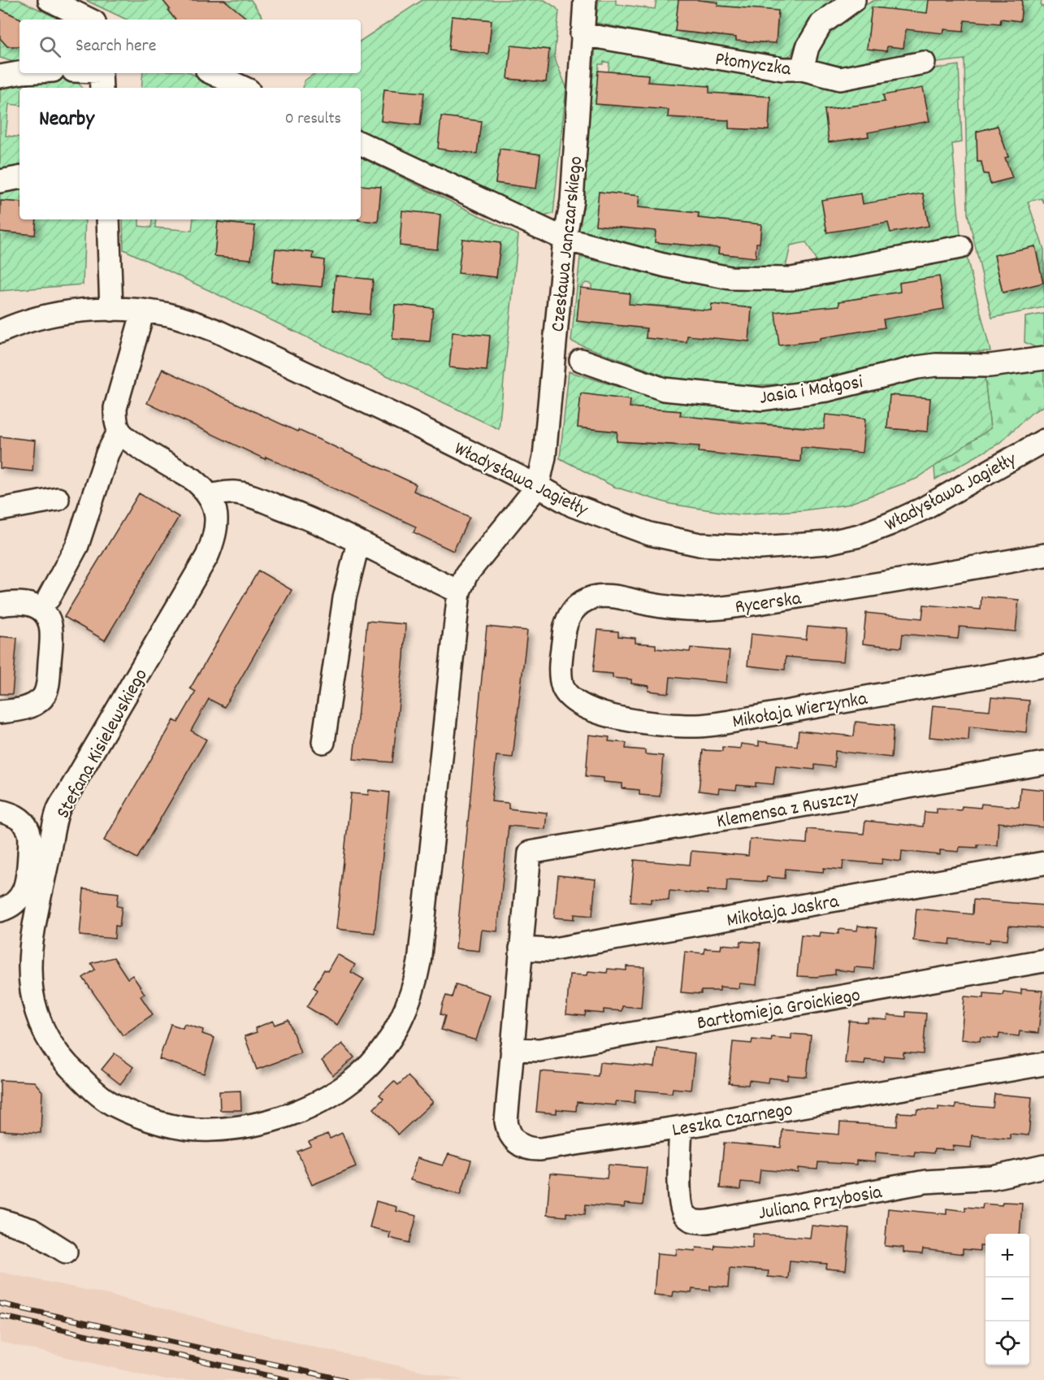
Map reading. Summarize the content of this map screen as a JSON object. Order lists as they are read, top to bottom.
{
  "streets": {
    "street": [
      "Płomyczka",
      "Czesława Janczarskiego",
      "Jasia i Małgosi",
      "Władysława Jagiełły",
      "Rycerska",
      "Mikołaja Wierzynka",
      "Stefana Kisielewskiego",
      "Klemensa z Ruszczy",
      "Mikołaja Jaskra",
      "Bartłomieja Groickiego",
      "Leszka Czarnego",
      "Juliana Przybosia"
    ]
  },
  "crossings": [
    ["Płomyczka", "Czesława Janczarskiego"],
    ["Czesława Janczarskiego", "Władysława Jagiełły"],
    ["Czesława Janczarskiego", "Stefana Kisielewskiego"],
    ["Władysława Jagiełły", "Stefana Kisielewskiego"],
    ["Rycerska", "Mikołaja Wierzynka"],
    ["Klemensa z Ruszczy", "Leszka Czarnego"],
    ["Mikołaja Jaskra", "Leszka Czarnego"],
    ["Bartłomieja Groickiego", "Leszka Czarnego"],
    ["Leszka Czarnego", "Juliana Przybosia"]
  ],
  "page": {
    "search": "Search here",
    "heading": ["Nearby", "0 results"],
    "map_buttons": ["+", "−"]
  }
}
